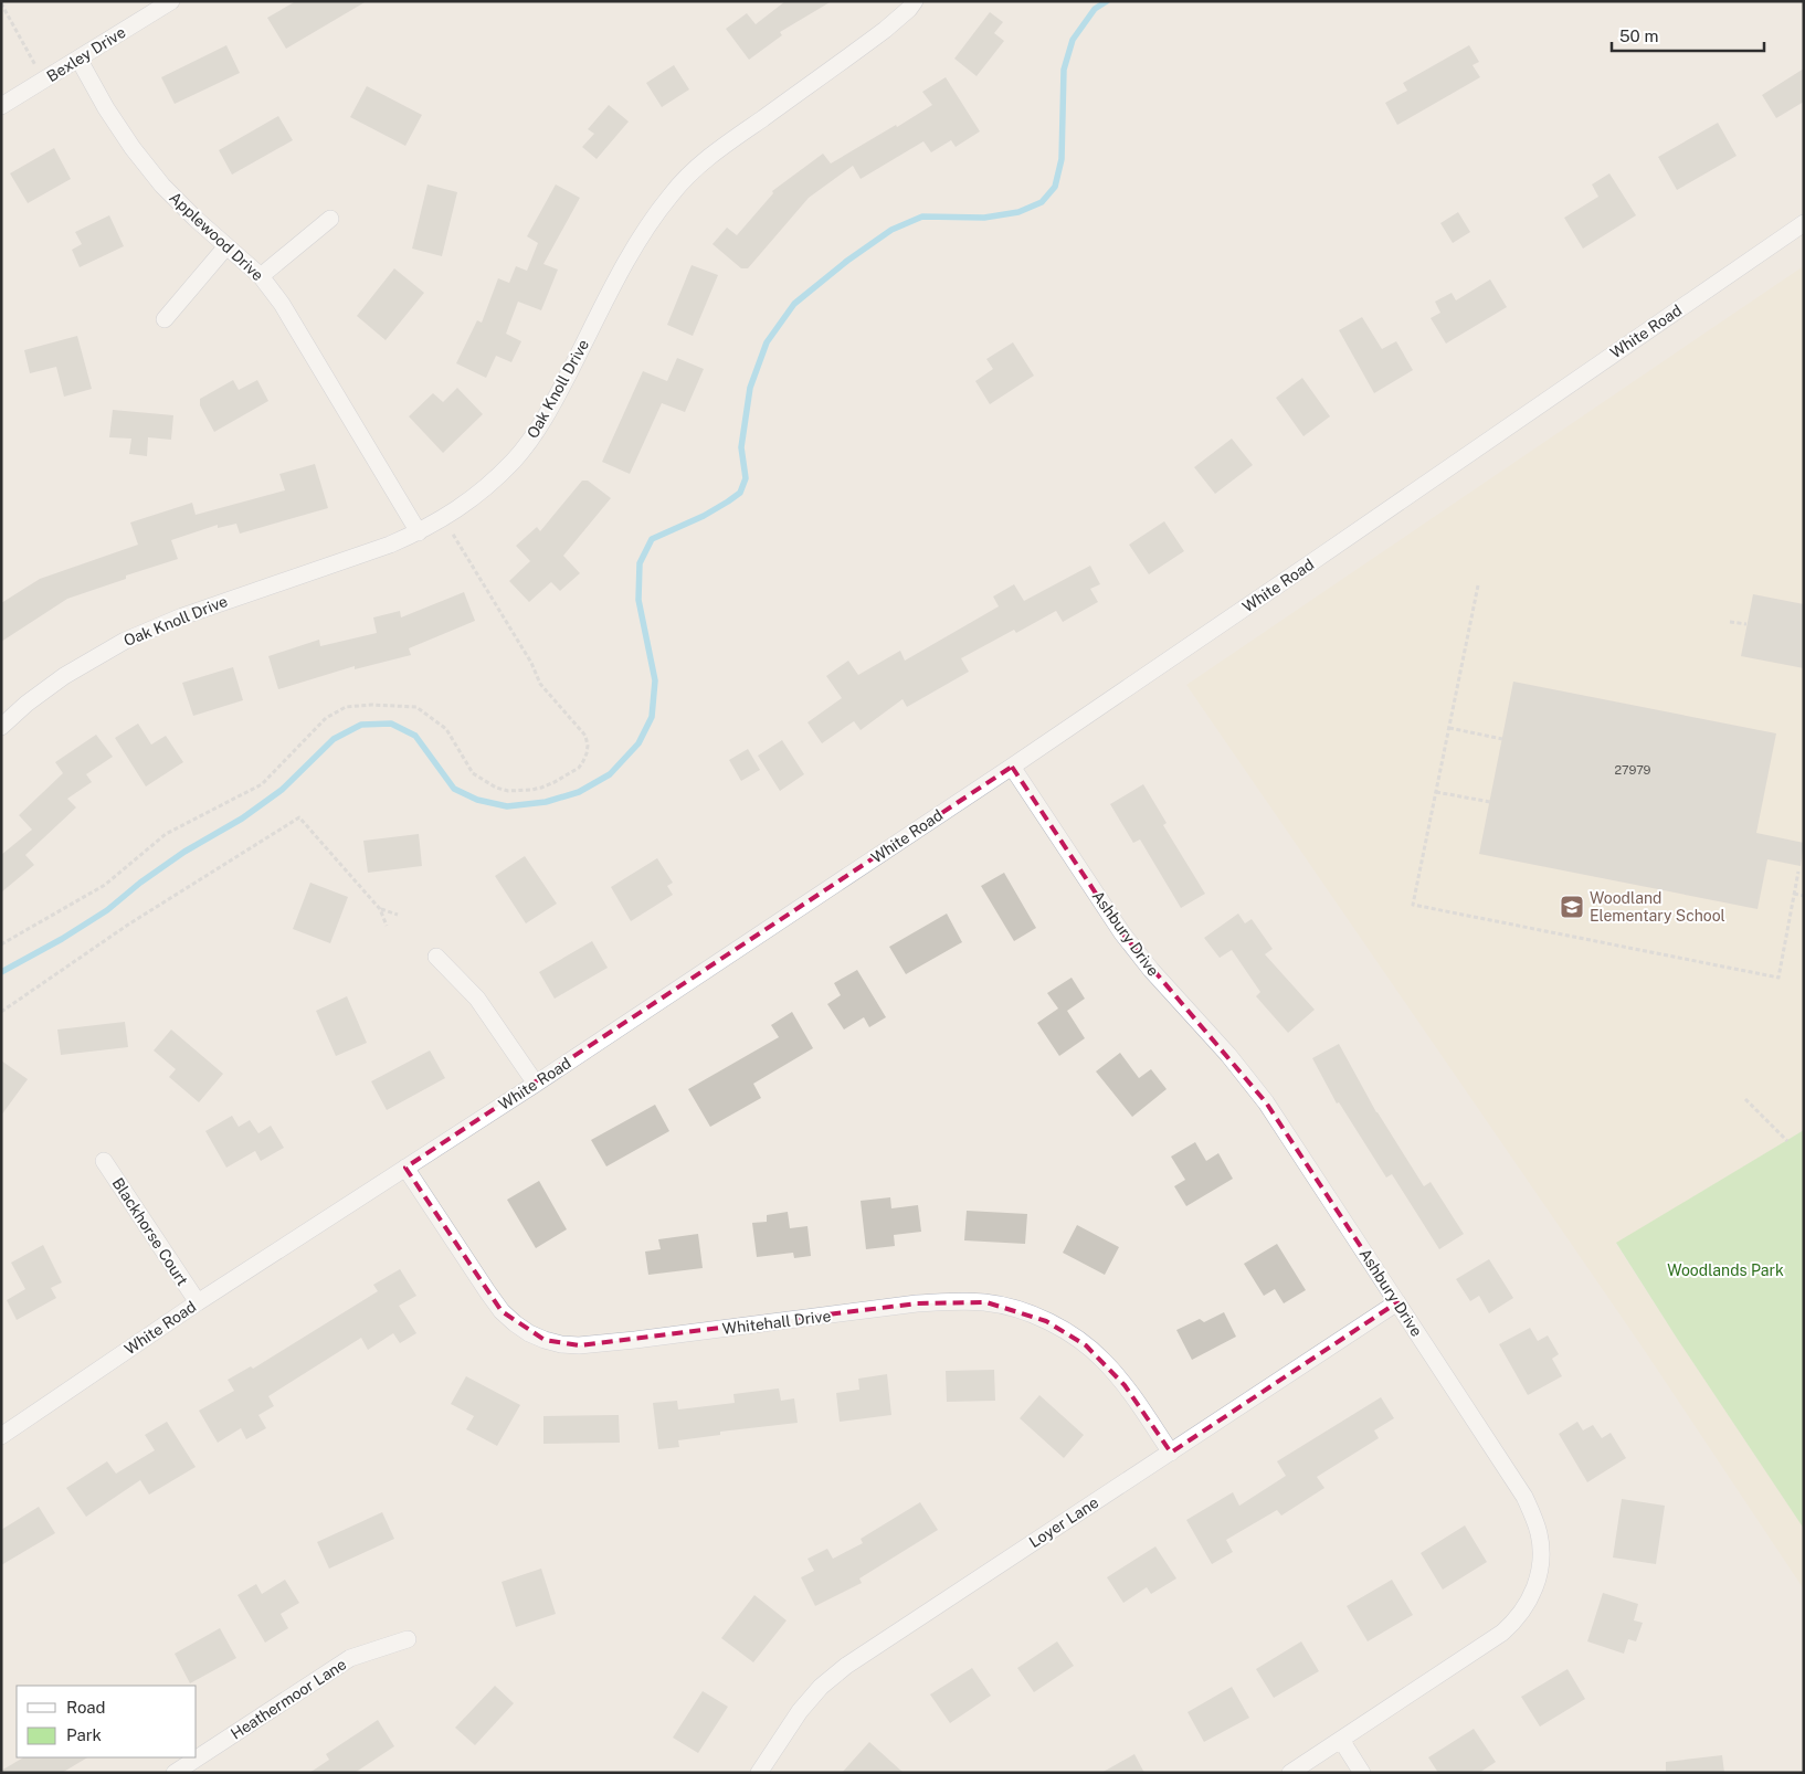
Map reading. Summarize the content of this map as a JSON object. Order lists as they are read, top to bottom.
{
  "streets": {
    "street": [
      "Bexley Drive",
      "Applewood Drive",
      "White Road",
      "Oak Knoll Drive",
      "Ashbury Drive",
      "Blackhorse Court",
      "Whitehall Drive",
      "Loyer Lane",
      "Heathermoor Lane"
    ]
  },
  "crossings": [
    ["Bexley Drive", "Applewood Drive"],
    ["Applewood Drive", "Oak Knoll Drive"],
    ["White Road", "Ashbury Drive"],
    ["White Road", "Blackhorse Court"],
    ["White Road", "Whitehall Drive"],
    ["Ashbury Drive", "Loyer Lane"],
    ["Whitehall Drive", "Loyer Lane"]
  ],
  "parks": ["Woodlands Park"],
  "places": {
    "school or university": ["Woodland Elementary School"]
  },
  "house_numbers": ["27979"],
  "legend": ["Road", "Park"],
  "scale_bar": "50 m"
}
